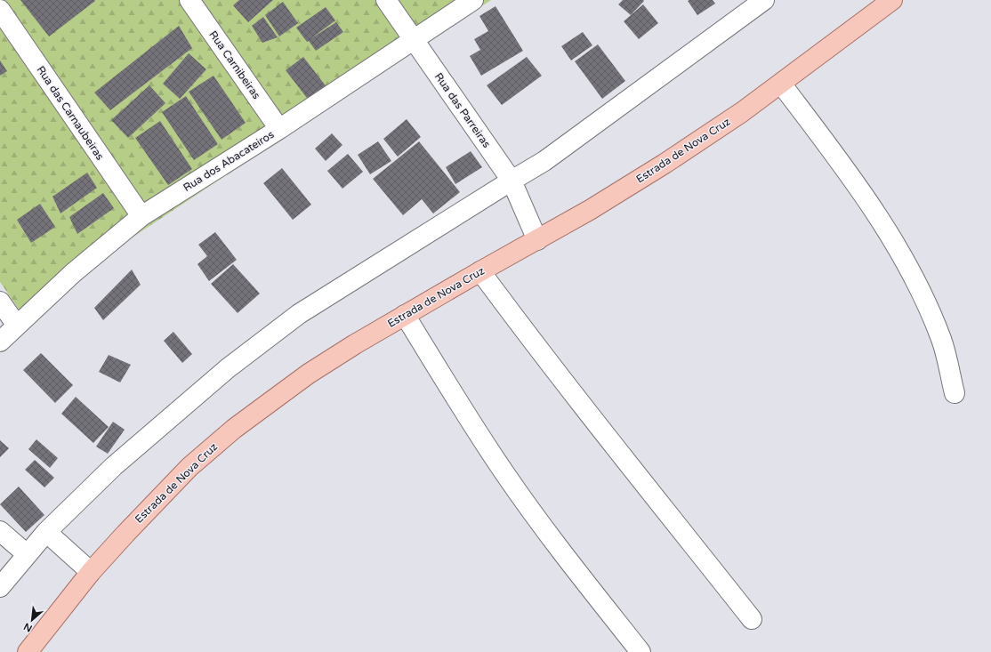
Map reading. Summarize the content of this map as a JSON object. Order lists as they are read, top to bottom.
{
  "streets": {
    "main road": ["Estrada de Nova Cruz"],
    "street": [
      "Rua Carnibeiras",
      "Rua das Parreiras",
      "Rua das Carnaubeiras",
      "Rua dos Abacateiros"
    ]
  },
  "crossings": [
    ["Rua Carnibeiras", "Rua dos Abacateiros"],
    ["Rua das Parreiras", "Estrada de Nova Cruz"],
    ["Rua das Parreiras", "Rua dos Abacateiros"],
    ["Rua das Carnaubeiras", "Rua dos Abacateiros"]
  ],
  "north": "bottom left"
}
